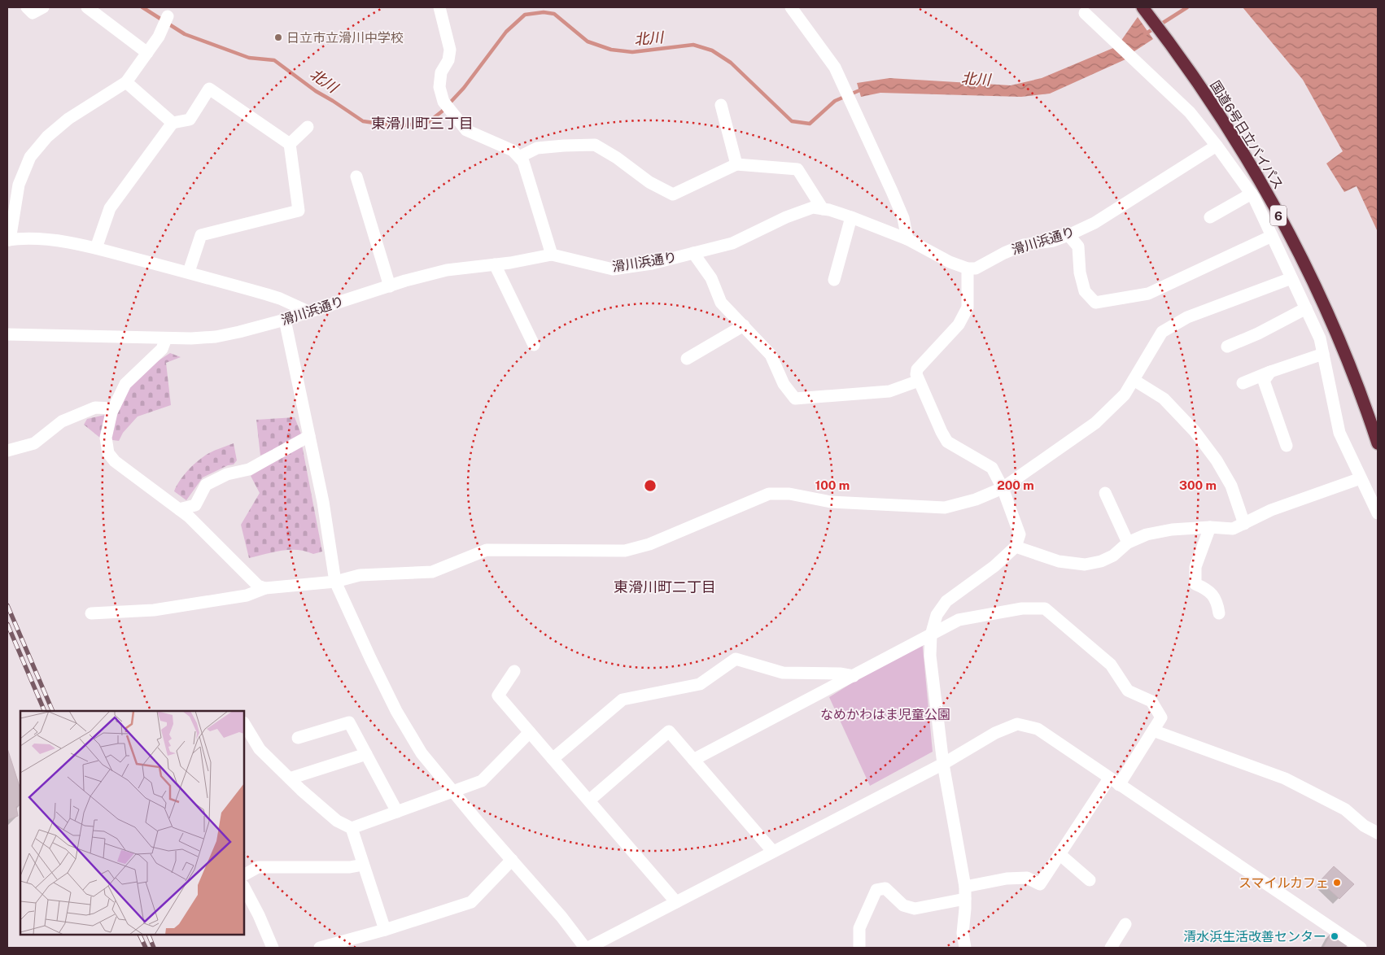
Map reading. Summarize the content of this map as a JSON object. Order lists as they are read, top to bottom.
{
  "streets": {
    "highway": ["国道6号日立バイパス", "6"],
    "street": ["滑川浜通り"]
  },
  "districts": ["東滑川町三丁目", "東滑川町二丁目"],
  "water": ["北川"],
  "parks": ["なめかわはま児童公園"],
  "places": ["日立市立滑川中学校", "スマイルカフェ", "清水浜生活改善センター"],
  "rings": ["100 m", "200 m", "300 m"]
}
